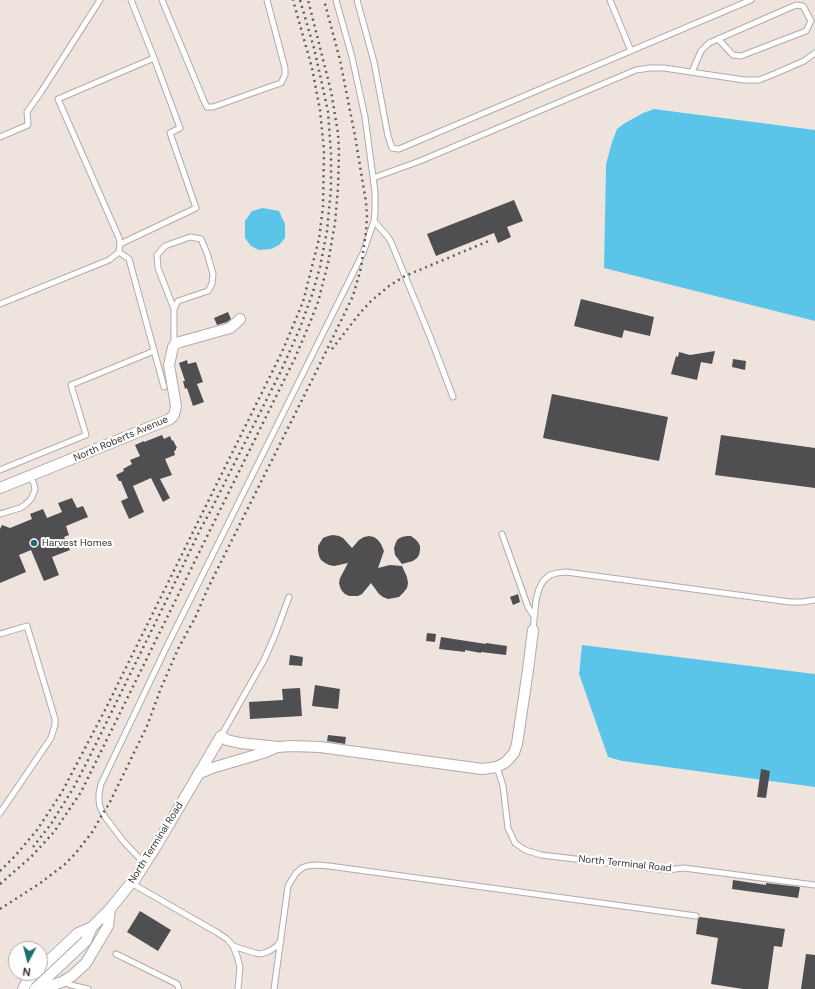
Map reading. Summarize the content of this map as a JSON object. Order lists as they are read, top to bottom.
{
  "streets": {
    "street": ["North Roberts Avenue", "North Terminal Road"]
  },
  "places": ["Harvest Homes"],
  "north": "bottom"
}
